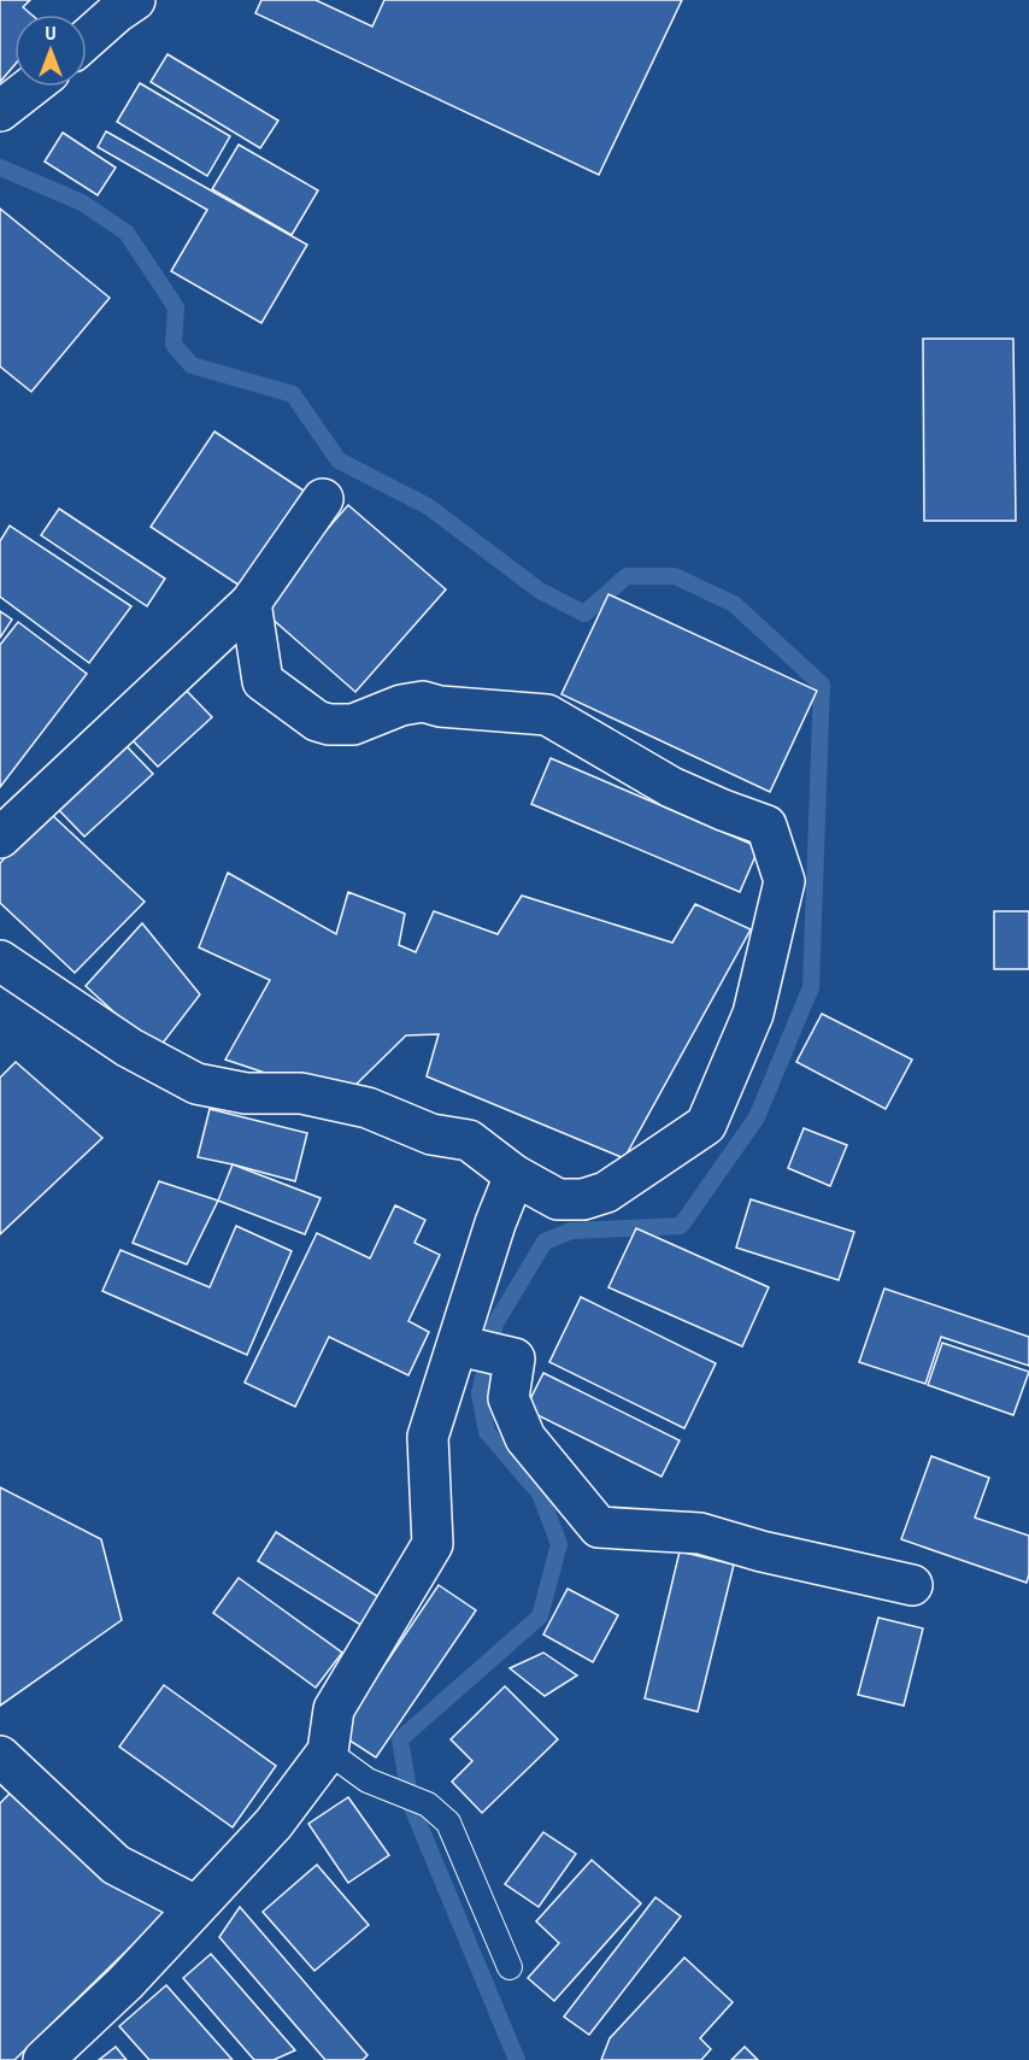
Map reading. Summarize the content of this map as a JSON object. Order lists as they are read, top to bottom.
{
  "north": "top"
}
